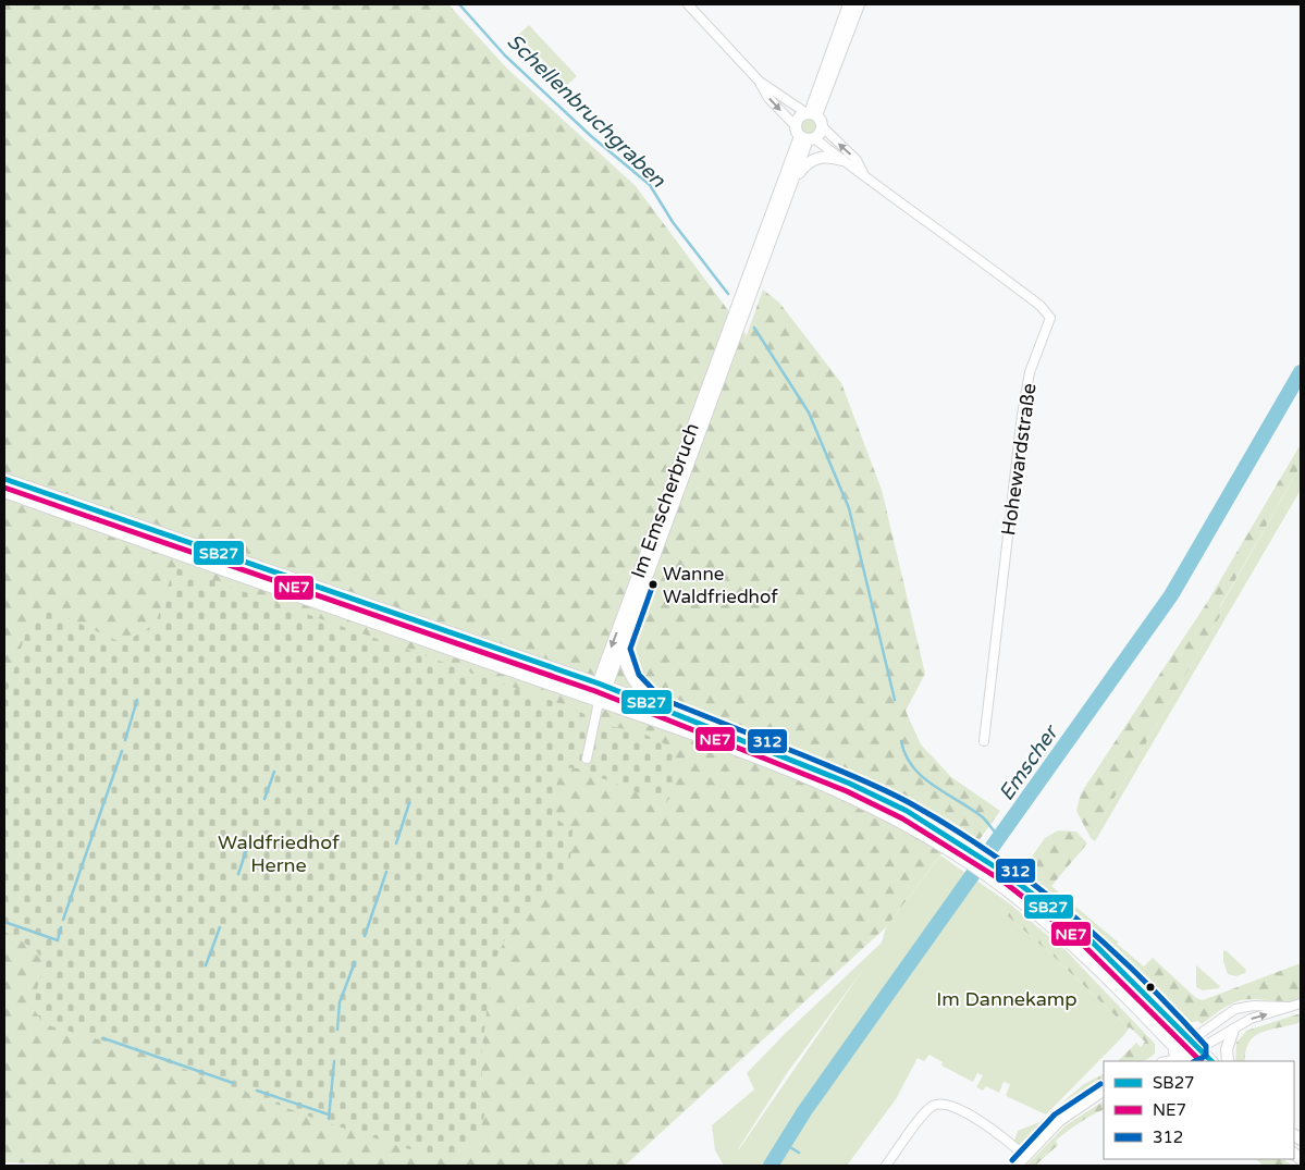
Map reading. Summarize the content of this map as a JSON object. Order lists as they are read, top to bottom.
{
  "streets": {
    "main road": ["Im Emscherbruch"],
    "street": ["Hohewardstraße"]
  },
  "crossings": [
    ["Hohewardstraße", "Im Emscherbruch"]
  ],
  "water": ["Schellenbruchgraben", "Emscher"],
  "parks": ["Waldfriedhof Herne", "Im Dannekamp"],
  "places": ["Wanne Waldfriedhof"],
  "lines": ["transit line SB27", "transit line NE7", "transit line 312"],
  "legend": ["SB27", "NE7", "312"]
}
